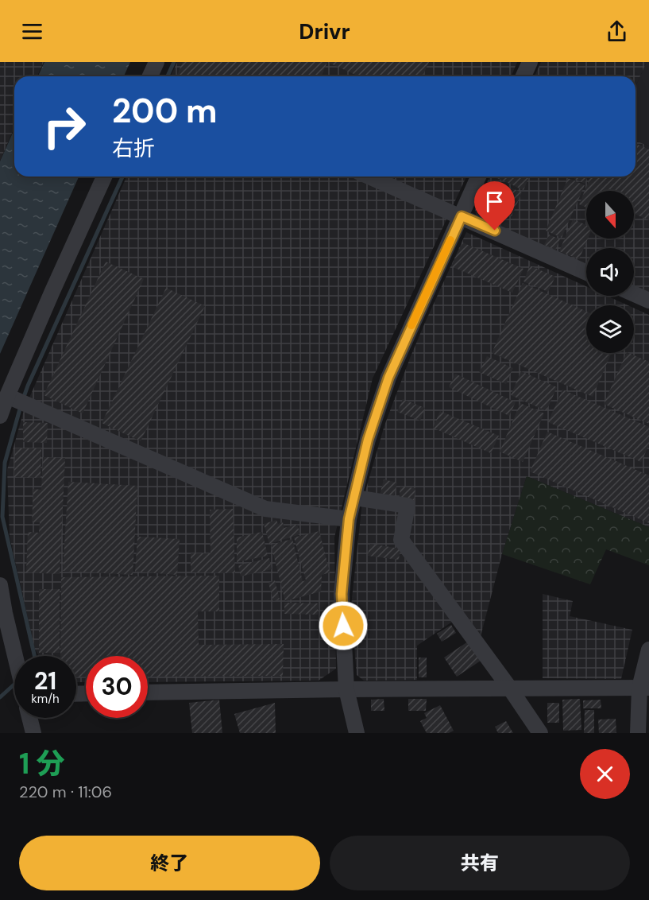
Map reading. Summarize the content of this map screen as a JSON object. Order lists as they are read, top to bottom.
{
  "north": "bottom",
  "page": {
    "header": "Drivr",
    "turn": ["200 m", "右折"],
    "speed": "21 km/h",
    "limit": "30",
    "heading": ["1 分", "220 m · 11:06"],
    "buttons": ["終了", "共有"]
  }
}
